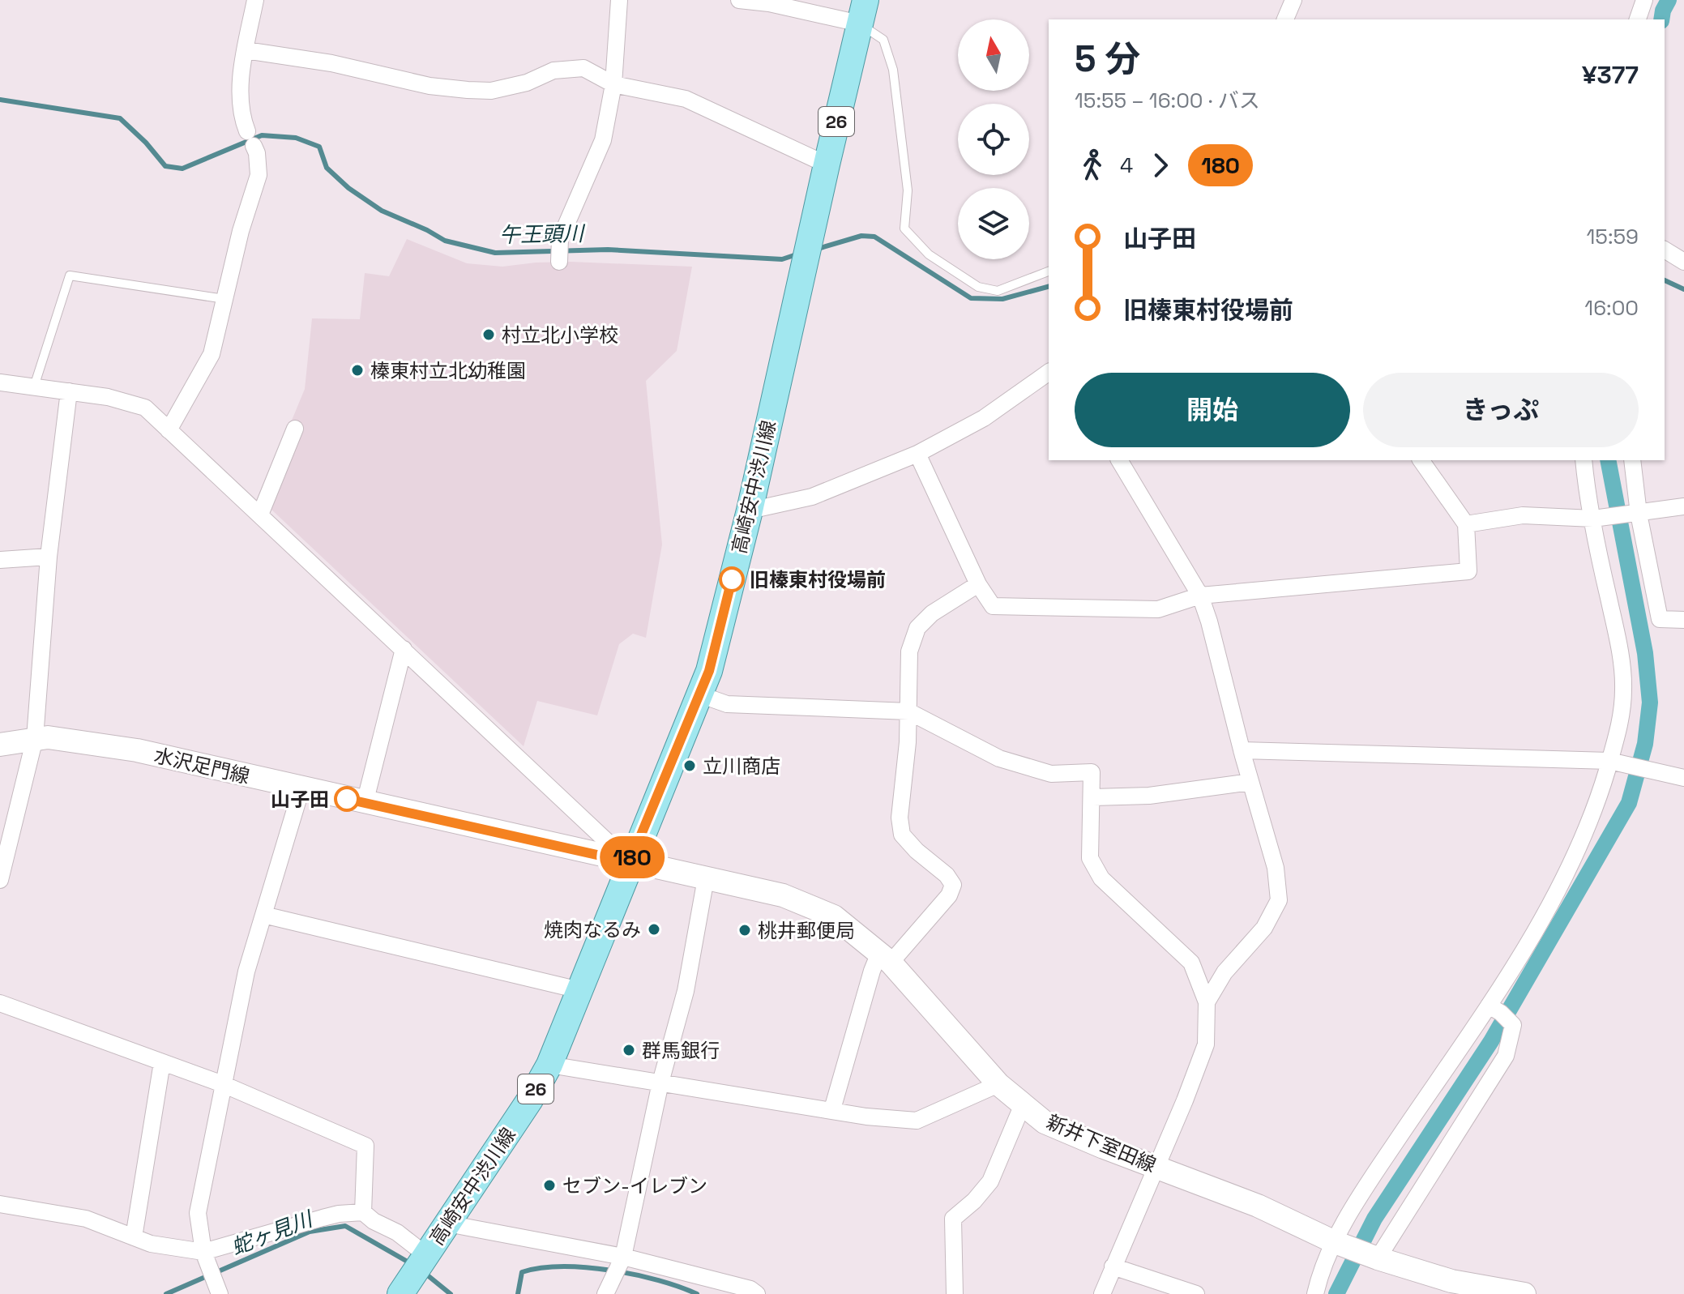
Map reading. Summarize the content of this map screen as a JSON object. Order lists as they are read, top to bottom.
{
  "streets": {
    "main road": [
      "26",
      "高崎安中渋川線",
      "水沢足門線",
      "新井下室田線"
    ]
  },
  "crossings": [
    ["高崎安中渋川線", "水沢足門線"],
    ["高崎安中渋川線", "新井下室田線"],
    ["水沢足門線", "新井下室田線"]
  ],
  "water": ["午王頭川", "蛇ヶ見川"],
  "places": [
    "村立北小学校",
    "榛東村立北幼稚園",
    "旧榛東村役場前",
    "立川商店",
    "山子田",
    "焼肉なるみ",
    "桃井郵便局",
    "群馬銀行",
    "セブン-イレブン"
  ],
  "lines": ["bus line 180"],
  "north": "top",
  "page": {
    "on_map": "180",
    "heading": ["5 分", "15:55 – 16:00 · バス", "¥377"],
    "legs": ["4", "180"],
    "list": [
      {
        "name": "山子田",
        "value": "15:59"
      },
      {
        "name": "旧榛東村役場前",
        "value": "16:00"
      }
    ],
    "buttons": ["開始", "きっぷ"]
  }
}
